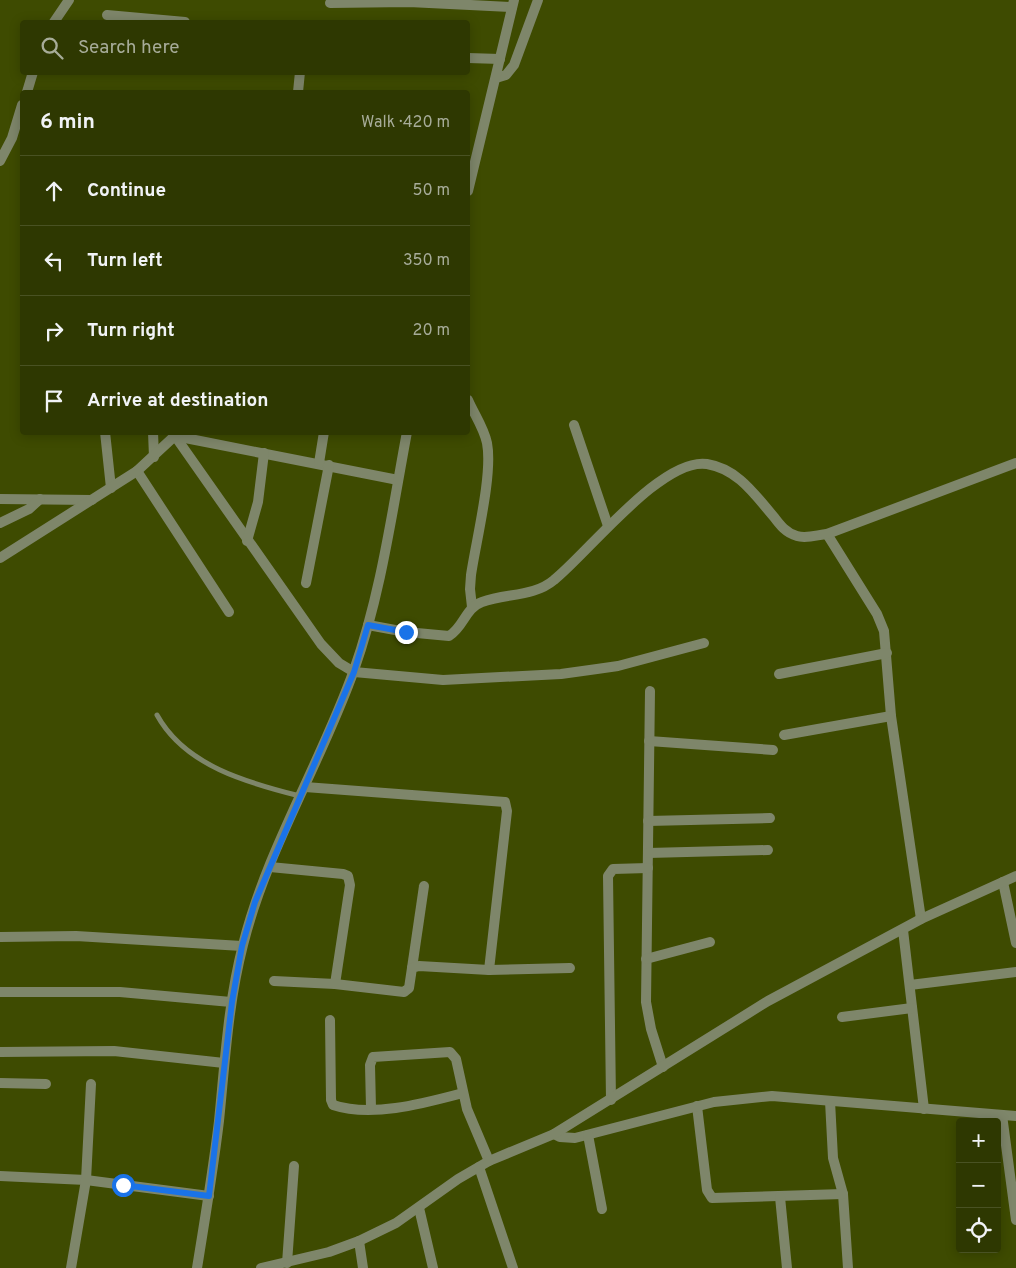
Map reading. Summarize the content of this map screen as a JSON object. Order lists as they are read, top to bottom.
{
  "page": {
    "search": "Search here",
    "heading": ["6 min", "Walk · 420 m"],
    "list": [
      ["Continue", "50 m"],
      ["Turn left", "350 m"],
      ["Turn right", "20 m"],
      "Arrive at destination"
    ],
    "map_buttons": ["+", "−"]
  }
}
